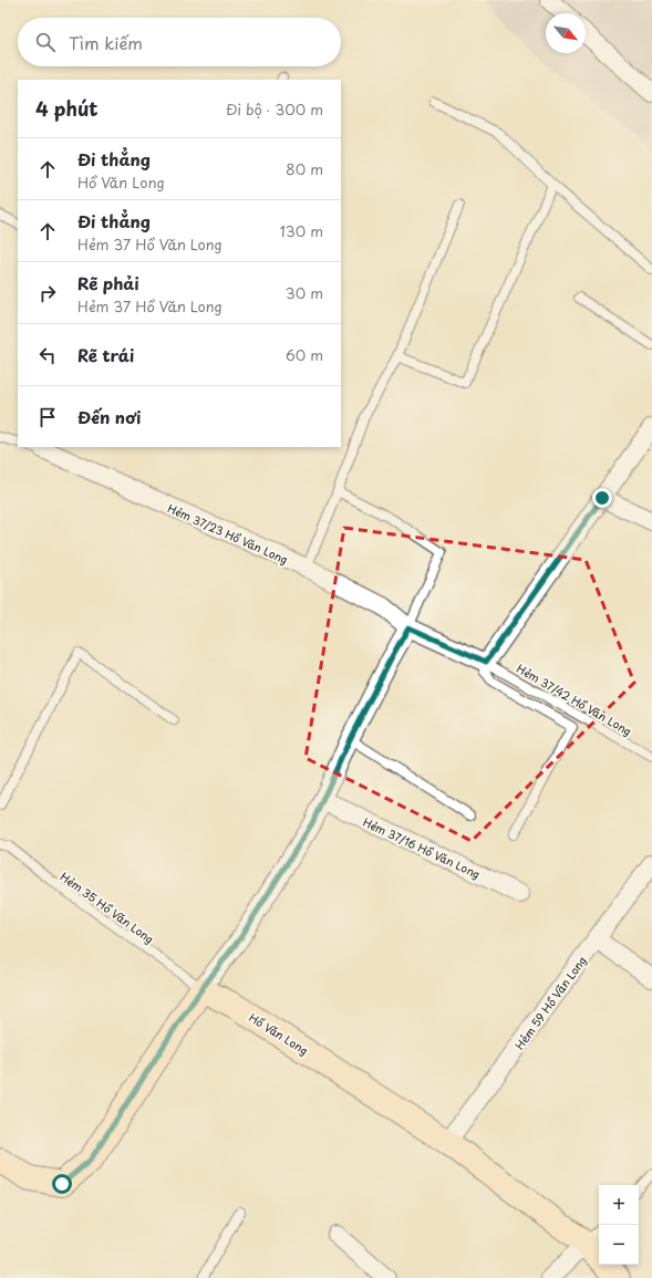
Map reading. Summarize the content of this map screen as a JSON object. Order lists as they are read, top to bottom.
{
  "streets": {
    "street": [
      "Hẻm 37/23 Hồ Văn Long",
      "Hẻm 37/16 Hồ Văn Long",
      "Hẻm 59 Hồ Văn Long",
      "Hồ Văn Long"
    ],
    "lane": ["Hẻm 37/42 Hồ Văn Long", "Hẻm 35 Hồ Văn Long"]
  },
  "crossings": [
    ["Hẻm 37/23 Hồ Văn Long", "Hẻm 37/42 Hồ Văn Long"],
    ["Hẻm 35 Hồ Văn Long", "Hồ Văn Long"],
    ["Hẻm 59 Hồ Văn Long", "Hồ Văn Long"]
  ],
  "north": "bottom right",
  "page": {
    "search": "Tìm kiếm",
    "heading": ["4 phút", "Đi bộ · 300 m"],
    "list": [
      ["Đi thẳng", "Hồ Văn Long", "80 m"],
      ["Đi thẳng", "Hẻm 37 Hồ Văn Long", "130 m"],
      ["Rẽ phải", "Hẻm 37 Hồ Văn Long", "30 m"],
      ["Rẽ trái", "60 m"],
      "Đến nơi"
    ],
    "map_buttons": ["+", "−"]
  }
}
